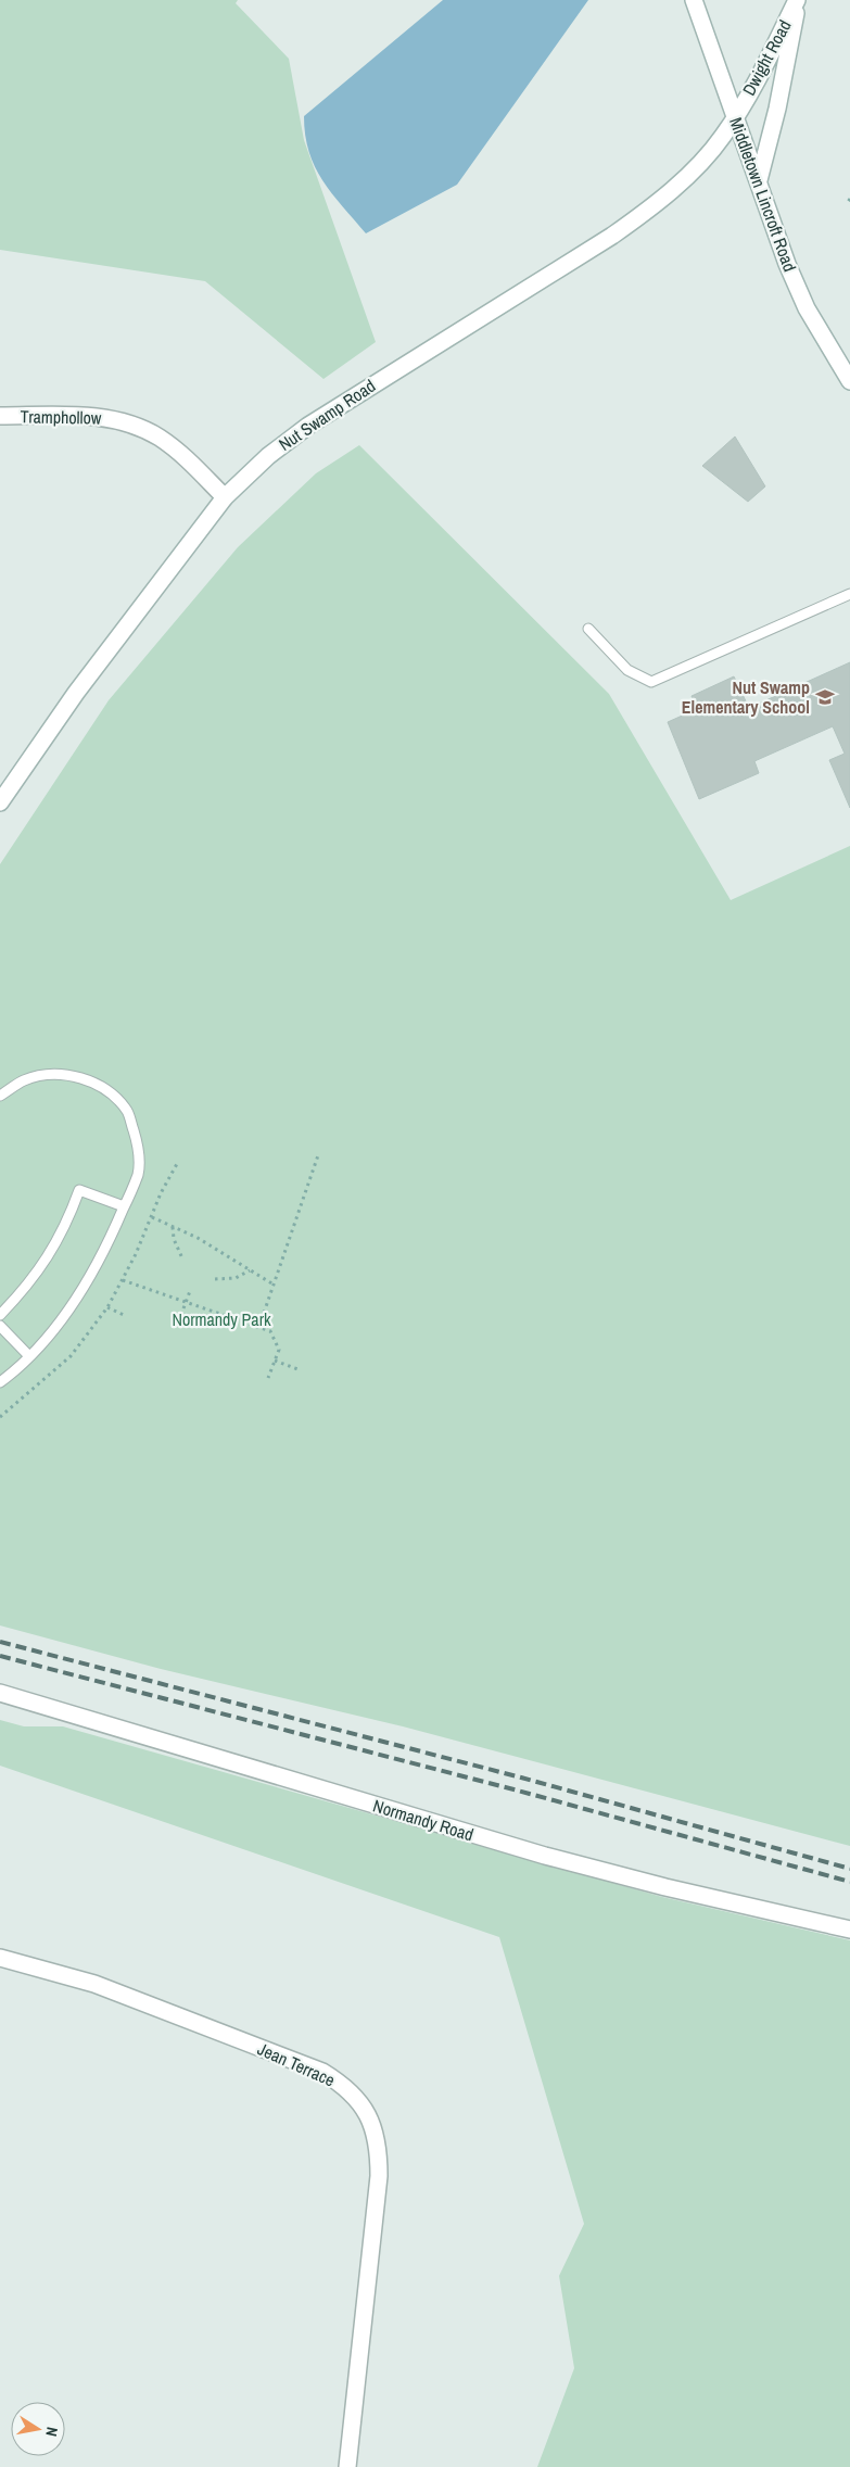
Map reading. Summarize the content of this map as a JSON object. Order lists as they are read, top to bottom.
{
  "streets": {
    "street": [
      "Dwight Road",
      "Middletown Lincroft Road",
      "Nut Swamp Road",
      "Tramphollow",
      "Normandy Road",
      "Jean Terrace"
    ]
  },
  "crossings": [
    ["Dwight Road", "Middletown Lincroft Road"],
    ["Dwight Road", "Nut Swamp Road"],
    ["Middletown Lincroft Road", "Nut Swamp Road"],
    ["Nut Swamp Road", "Tramphollow"]
  ],
  "parks": ["Normandy Park"],
  "places": {
    "school or university": ["Nut Swamp Elementary School"]
  },
  "north": "right"
}
